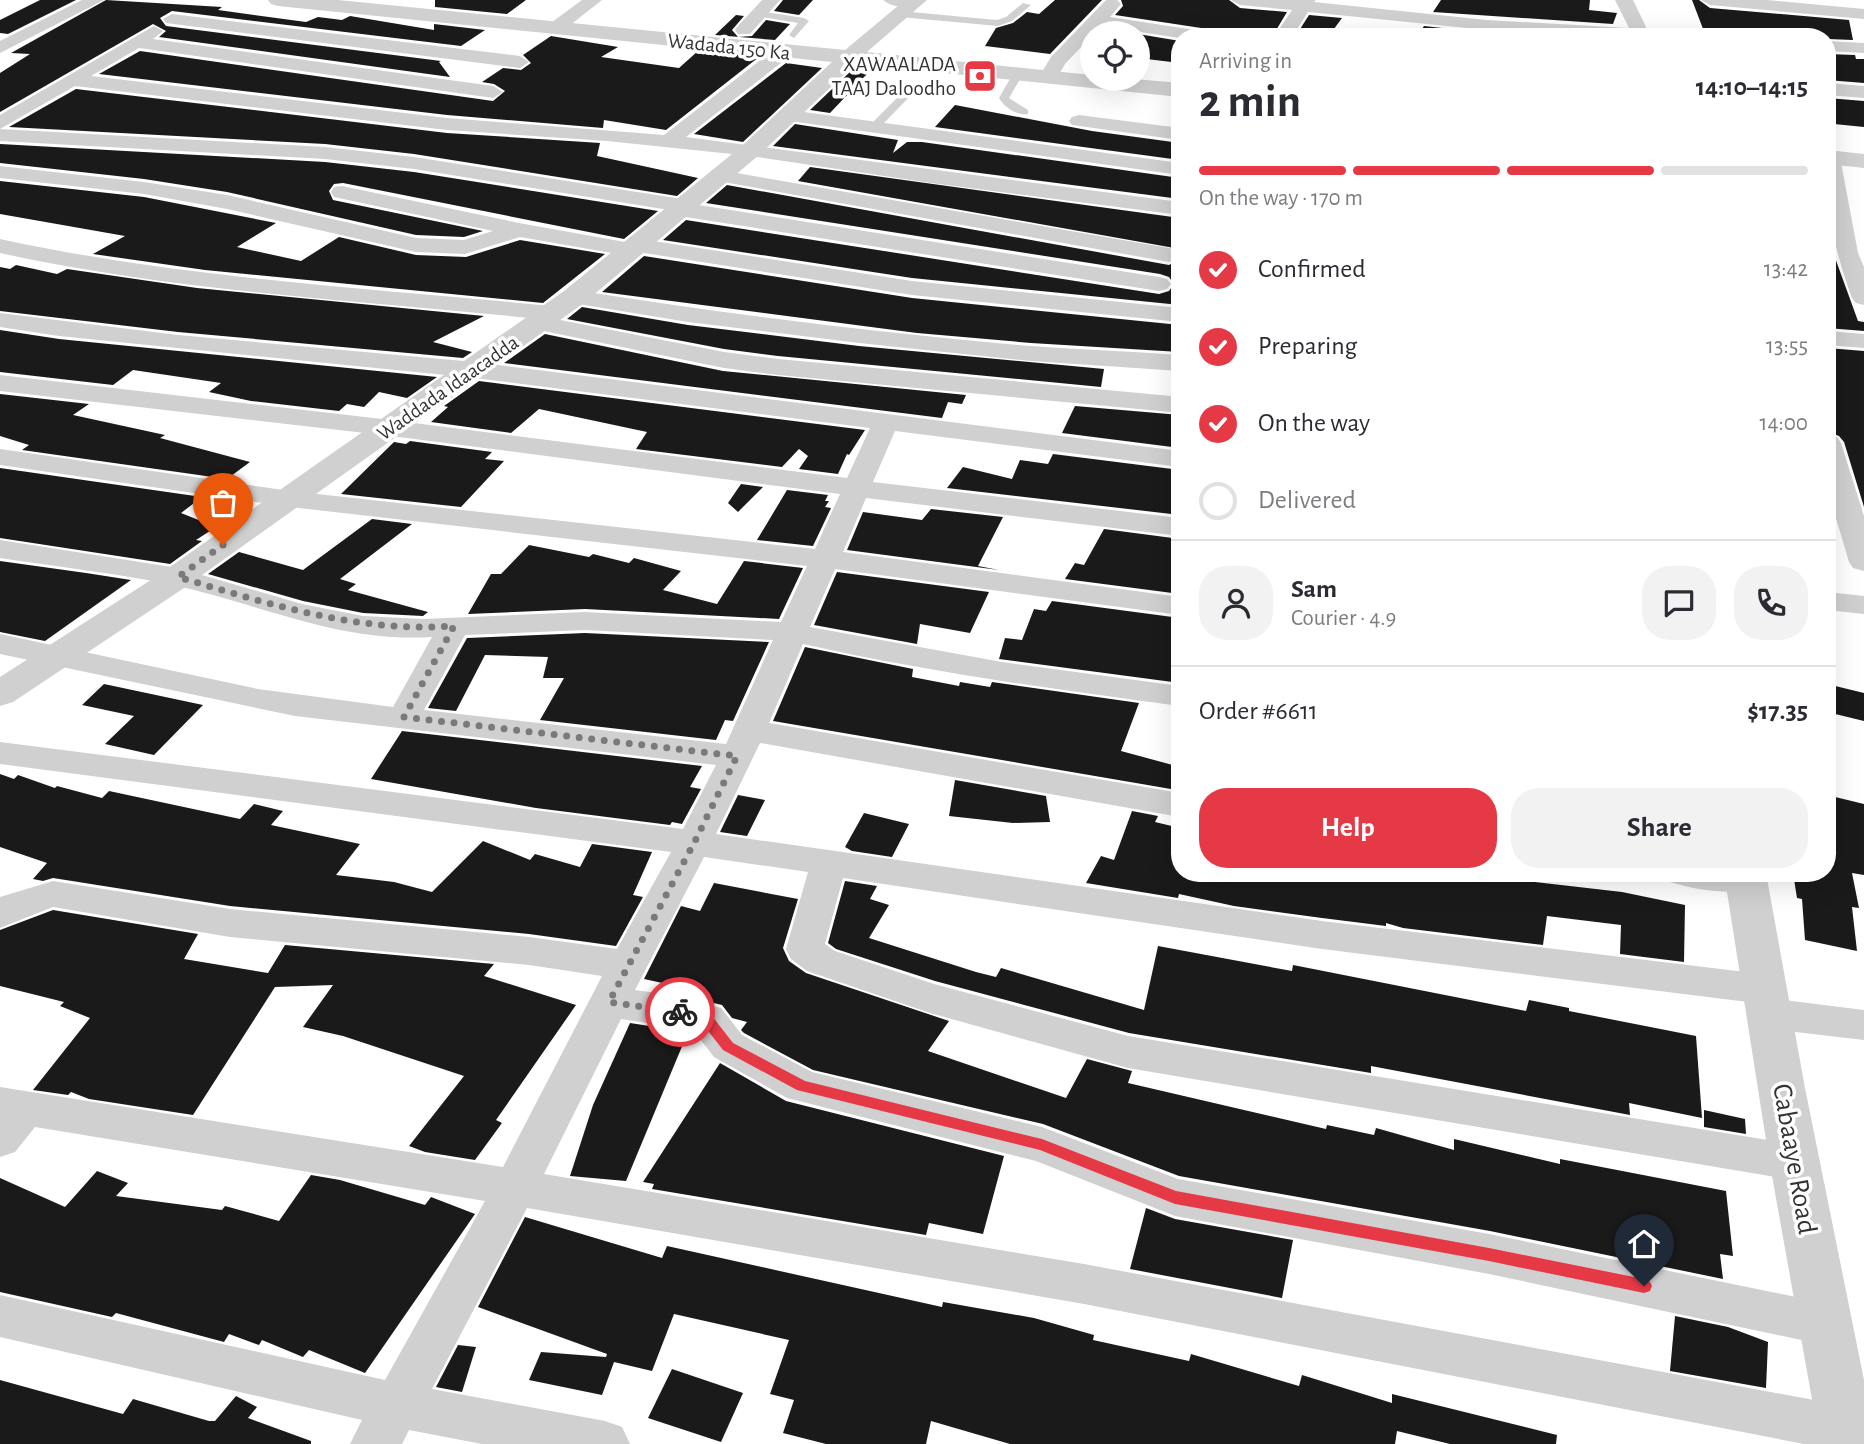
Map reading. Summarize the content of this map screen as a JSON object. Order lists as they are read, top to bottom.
{
  "streets": {
    "street": ["Wadada 150 Ka", "Waddada Idaacadda", "Cabaaye Road"]
  },
  "crossings": [
    ["Wadada 150 Ka", "Waddada Idaacadda"]
  ],
  "places": {
    "bank": ["XAWAALADA TAAJ Daloodho"]
  },
  "page": {
    "heading": ["2 min", "Arriving in", "14:10–14:15"],
    "panel": [
      "Sam",
      "Courier · 4.9",
      "Order #6611",
      "$17.35"
    ],
    "bar": "On the way · 170 m",
    "list": [
      ["Confirmed", "13:42"],
      ["Preparing", "13:55"],
      ["On the way", "14:00"],
      "Delivered"
    ],
    "buttons": ["Help", "Share"]
  }
}
